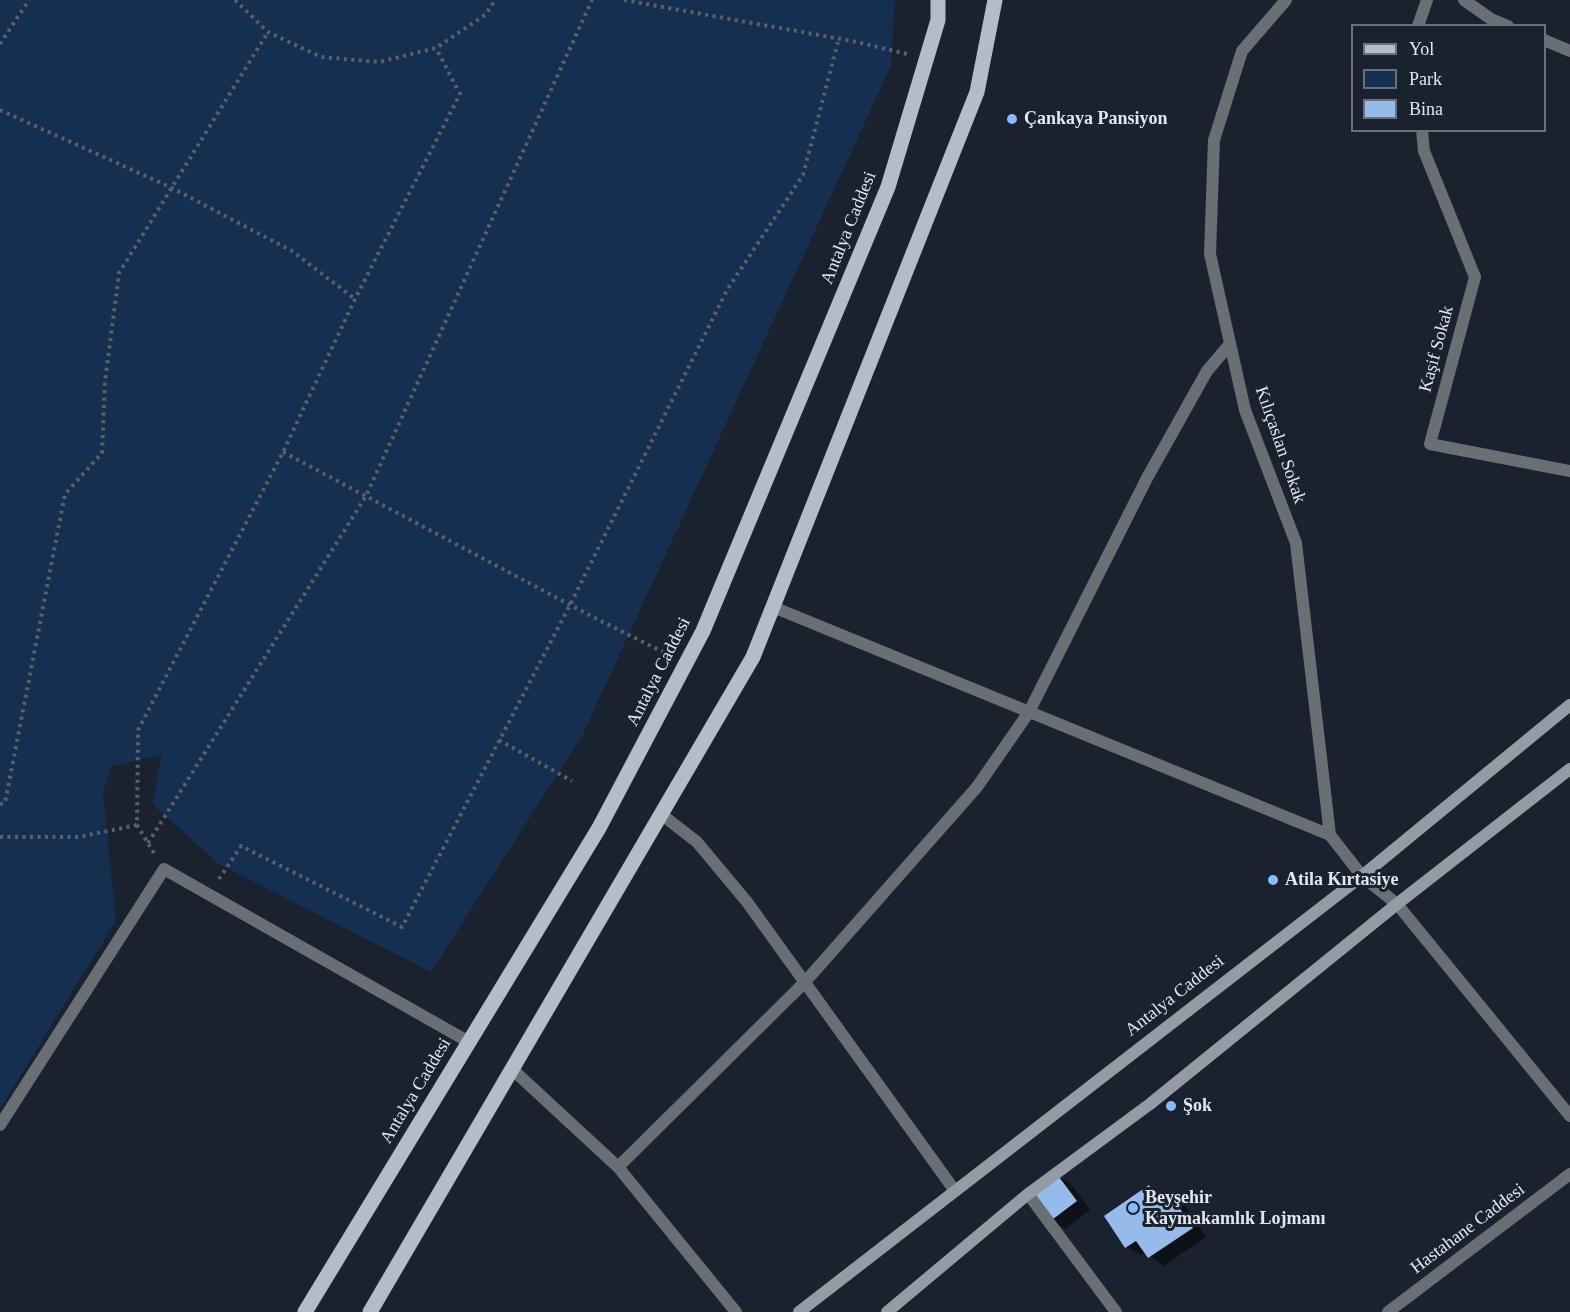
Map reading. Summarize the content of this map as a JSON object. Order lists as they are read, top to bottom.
{
  "streets": {
    "main road": ["Antalya Caddesi"],
    "street": ["Kaşif Sokak", "Kılıçaslan Sokak", "Hastahane Caddesi"]
  },
  "places": [
    "Çankaya Pansiyon",
    "Atila Kırtasiye",
    "Şok",
    "Beyşehir Kaymakamlık Lojmanı"
  ],
  "legend": ["Yol", "Park", "Bina"]
}
